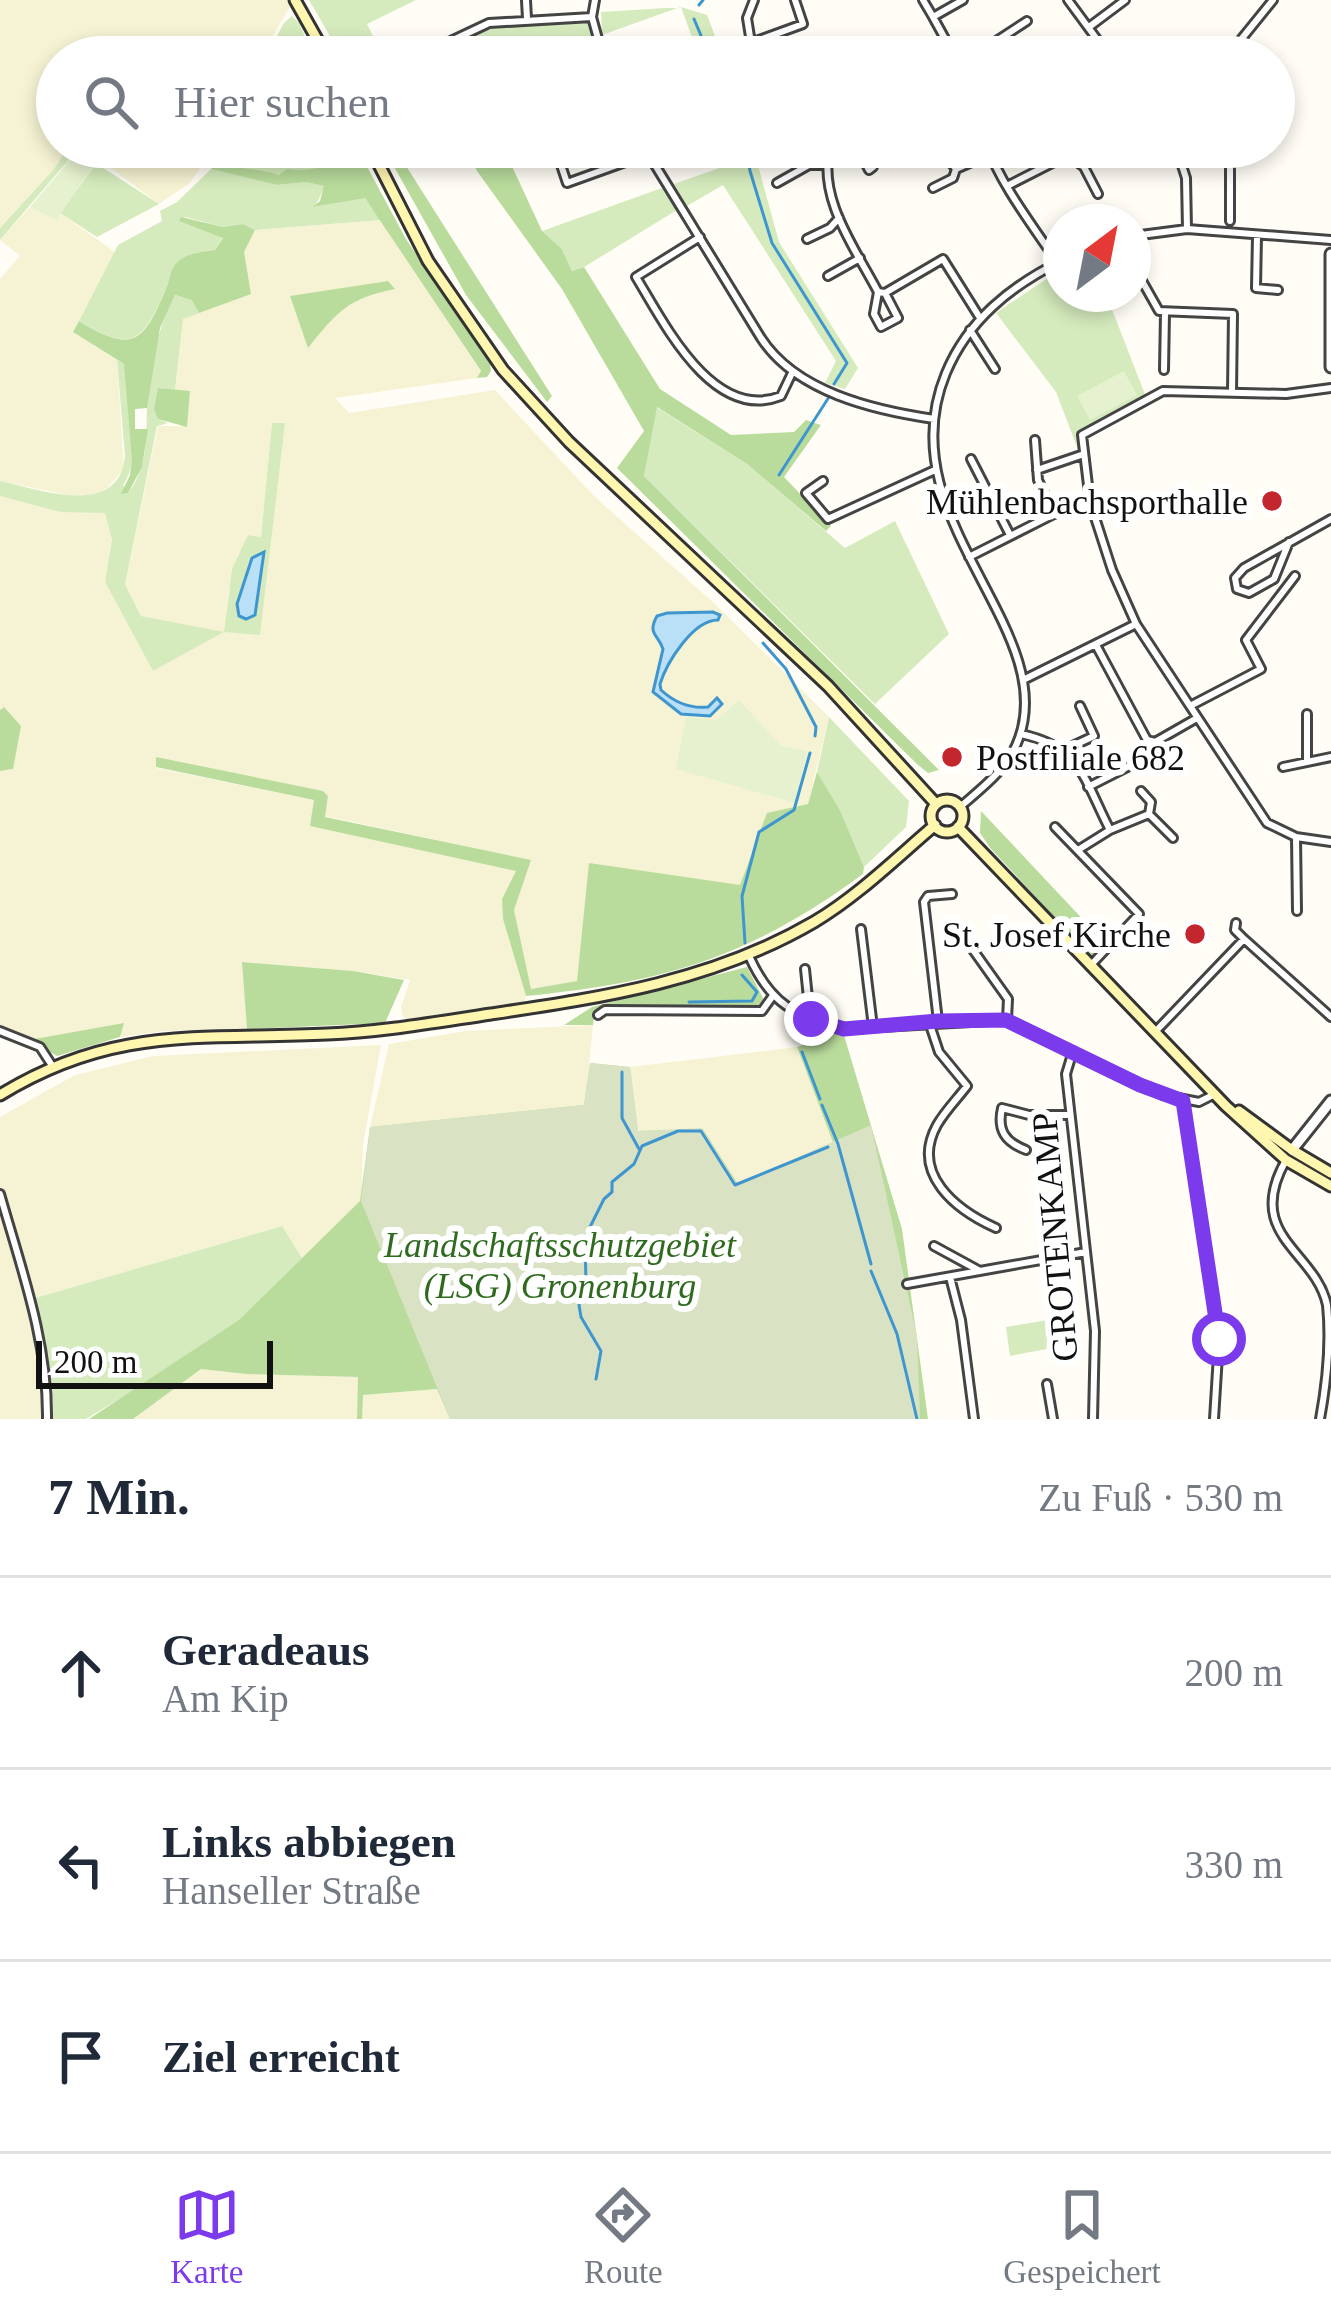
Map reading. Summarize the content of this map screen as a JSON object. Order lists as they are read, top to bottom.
{
  "streets": {
    "street": ["GROTENKAMP"]
  },
  "parks": ["Landschaftsschutzgebiet (LSG) Gronenburg"],
  "places": ["Mühlenbachsporthalle", "Postfiliale 682", "St. Josef Kirche"],
  "scale_bar": "200 m",
  "north": "top right",
  "page": {
    "search": "Hier suchen",
    "scale": "200 m",
    "heading": ["7 Min.", "Zu Fuß · 530 m"],
    "list": [
      ["Geradeaus", "Am Kip", "200 m"],
      ["Links abbiegen", "Hanseller Straße", "330 m"],
      "Ziel erreicht"
    ],
    "nav": ["Karte", "Route", "Gespeichert"]
  }
}
